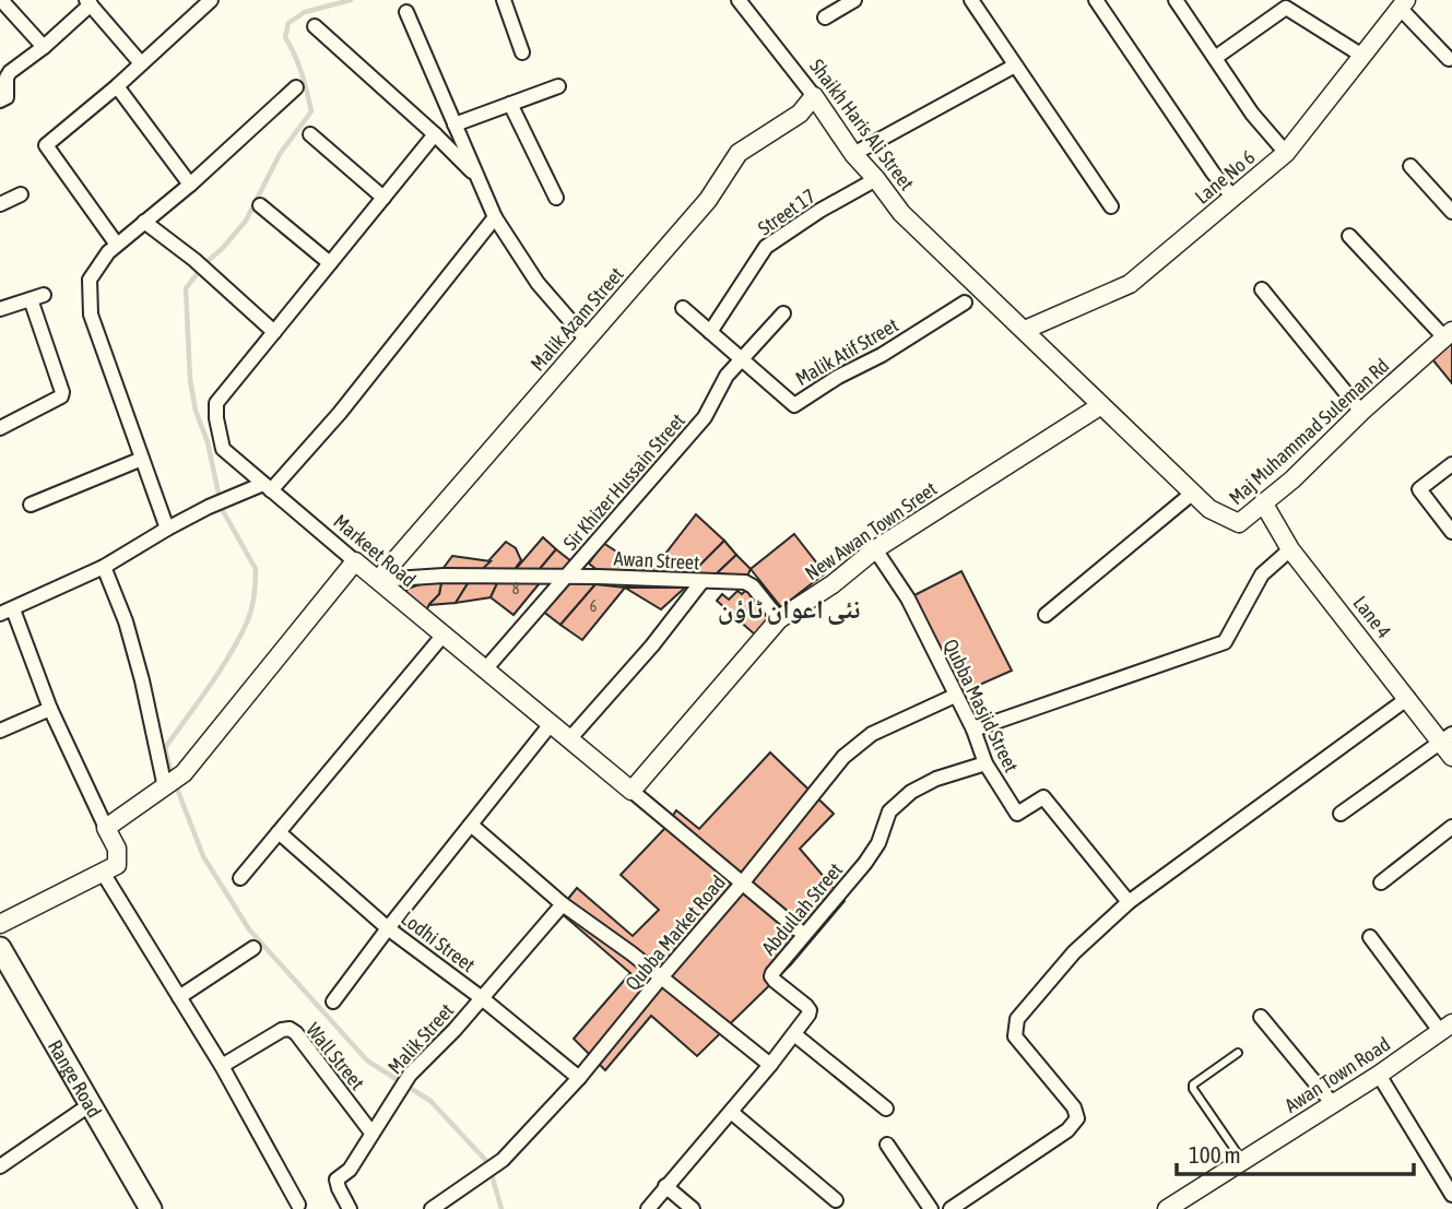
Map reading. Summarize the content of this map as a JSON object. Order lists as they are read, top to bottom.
{
  "streets": {
    "main road": ["Range Road"],
    "street": [
      "Shaikh Haris Ali Street",
      "Lane No 6",
      "Street 17",
      "Malik Azam Street",
      "Malik Atif Street",
      "Maj Muhammad Suleman Rd",
      "Sir Khizer Hussain Street",
      "New Awan Town Sreet",
      "Markeet Road",
      "Awan Street",
      "Lane 4",
      "Qubba Masjid Street",
      "Abdullah Street",
      "Qubba Market Road",
      "Lodhi Street",
      "Malik Street",
      "Wall Street",
      "Awan Town Road"
    ]
  },
  "crossings": [
    ["Shaikh Haris Ali Street", "Lane No 6"],
    ["Shaikh Haris Ali Street", "Street 17"],
    ["Shaikh Haris Ali Street", "Malik Azam Street"],
    ["Shaikh Haris Ali Street", "Maj Muhammad Suleman Rd"],
    ["Lane No 6", "Maj Muhammad Suleman Rd"],
    ["Street 17", "Malik Atif Street"],
    ["Malik Azam Street", "Markeet Road"],
    ["Malik Azam Street", "Awan Street"],
    ["Malik Atif Street", "Sir Khizer Hussain Street"],
    ["Maj Muhammad Suleman Rd", "New Awan Town Sreet"],
    ["Maj Muhammad Suleman Rd", "Lane 4"],
    ["Sir Khizer Hussain Street", "Markeet Road"],
    ["Sir Khizer Hussain Street", "Awan Street"],
    ["New Awan Town Sreet", "Markeet Road"],
    ["New Awan Town Sreet", "Awan Street"],
    ["New Awan Town Sreet", "Qubba Masjid Street"],
    ["Markeet Road", "Awan Street"],
    ["Markeet Road", "Abdullah Street"],
    ["Markeet Road", "Qubba Market Road"],
    ["Qubba Masjid Street", "Abdullah Street"],
    ["Qubba Masjid Street", "Qubba Market Road"],
    ["Qubba Market Road", "Lodhi Street"],
    ["Lodhi Street", "Malik Street"],
    ["Malik Street", "Wall Street"]
  ],
  "districts": ["نئی اعوان ٹاؤن"],
  "house_numbers": ["8", "6"],
  "scale_bar": "100 m"
}
